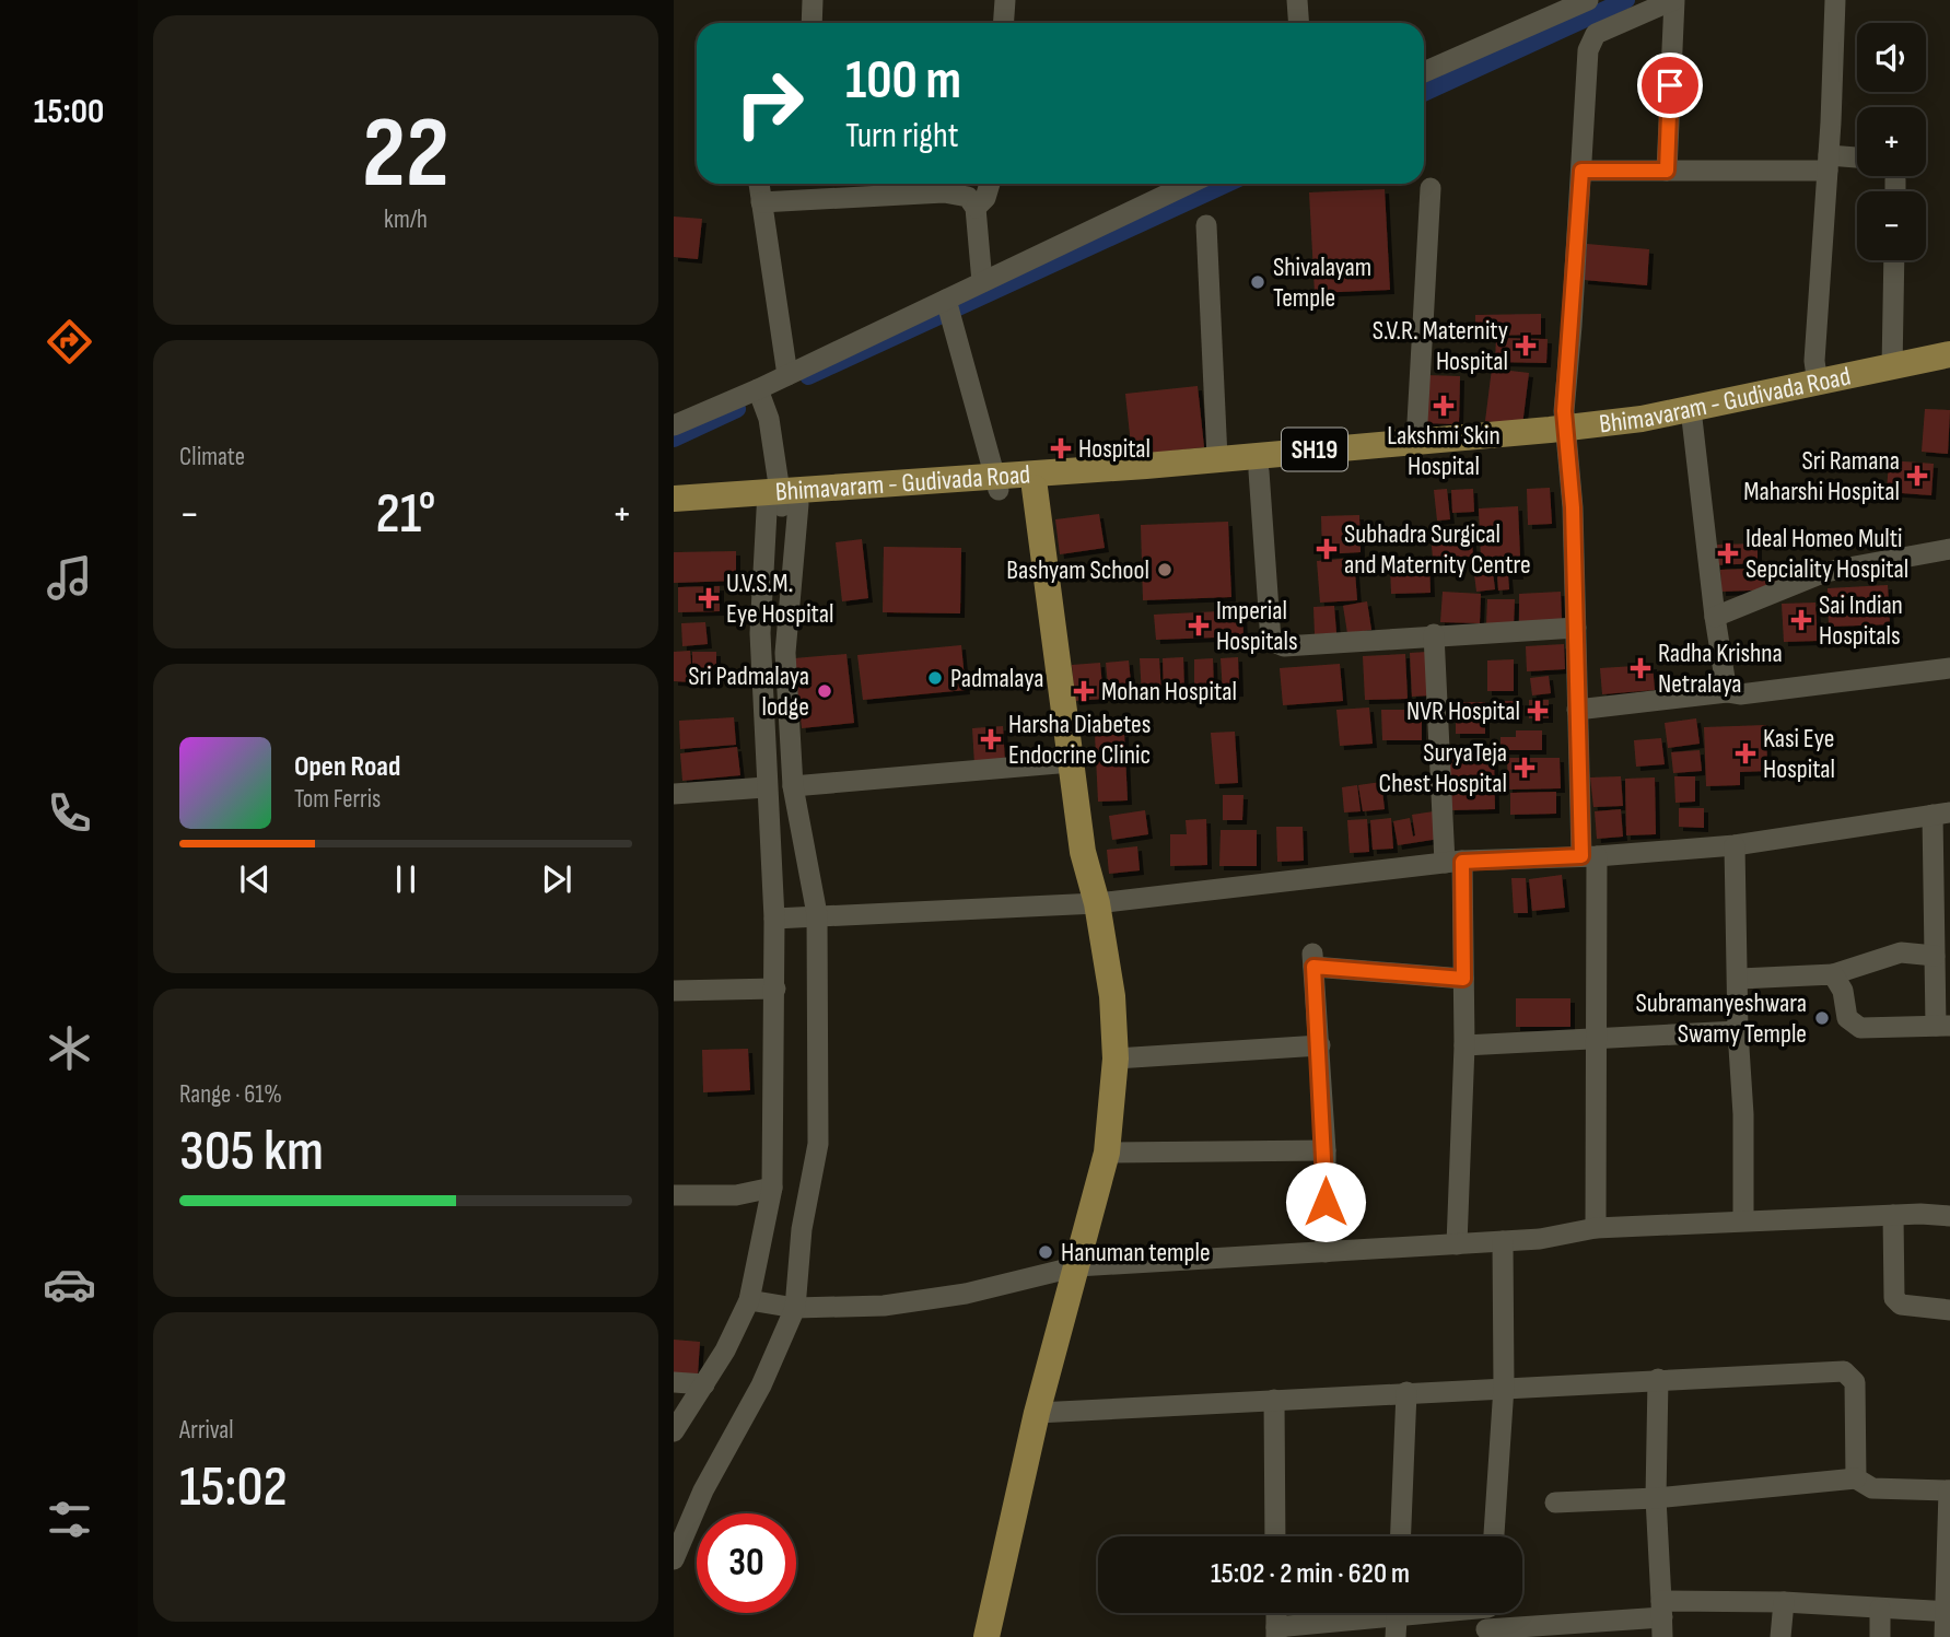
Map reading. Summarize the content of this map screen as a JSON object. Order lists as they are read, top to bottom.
{
  "streets": {
    "main road": ["Bhimavaram - Gudivada Road", "SH19"]
  },
  "places": {
    "other": [
      "Shivalayam Temple",
      "Bashyam School",
      "Padmalaya",
      "Sri Padmalaya lodge",
      "Subramanyeshwara Swamy Temple",
      "Hanuman temple"
    ],
    "health": [
      "S.V.R. Maternity Hospital",
      "Lakshmi Skin Hospital",
      "Hospital",
      "Sri Ramana Maharshi Hospital",
      "Subhadra Surgical and Maternity Centre",
      "Ideal Homeo Multi Sepciality Hospital",
      "U.V.S.M. Eye Hospital",
      "Sai Indian Hospitals",
      "Imperial Hospitals",
      "Radha Krishna Netralaya",
      "Mohan Hospital",
      "NVR Hospital",
      "Harsha Diabetes Endocrine Clinic",
      "Kasi Eye Hospital",
      "SuryaTeja Chest Hospital"
    ]
  },
  "page": {
    "tabs": "15:00",
    "tile": [
      ["22", "km/h"],
      "Climate",
      ["Range · 61%", "305 km"],
      ["Arrival", "15:02"]
    ],
    "map_buttons": ["+", "−"],
    "turn": ["100 m", "Turn right"],
    "heat": ["−", "21°", "+"],
    "song": ["Open Road", "Tom Ferris"],
    "limit": "30",
    "trip": "15:02 · 2 min · 620 m"
  }
}
